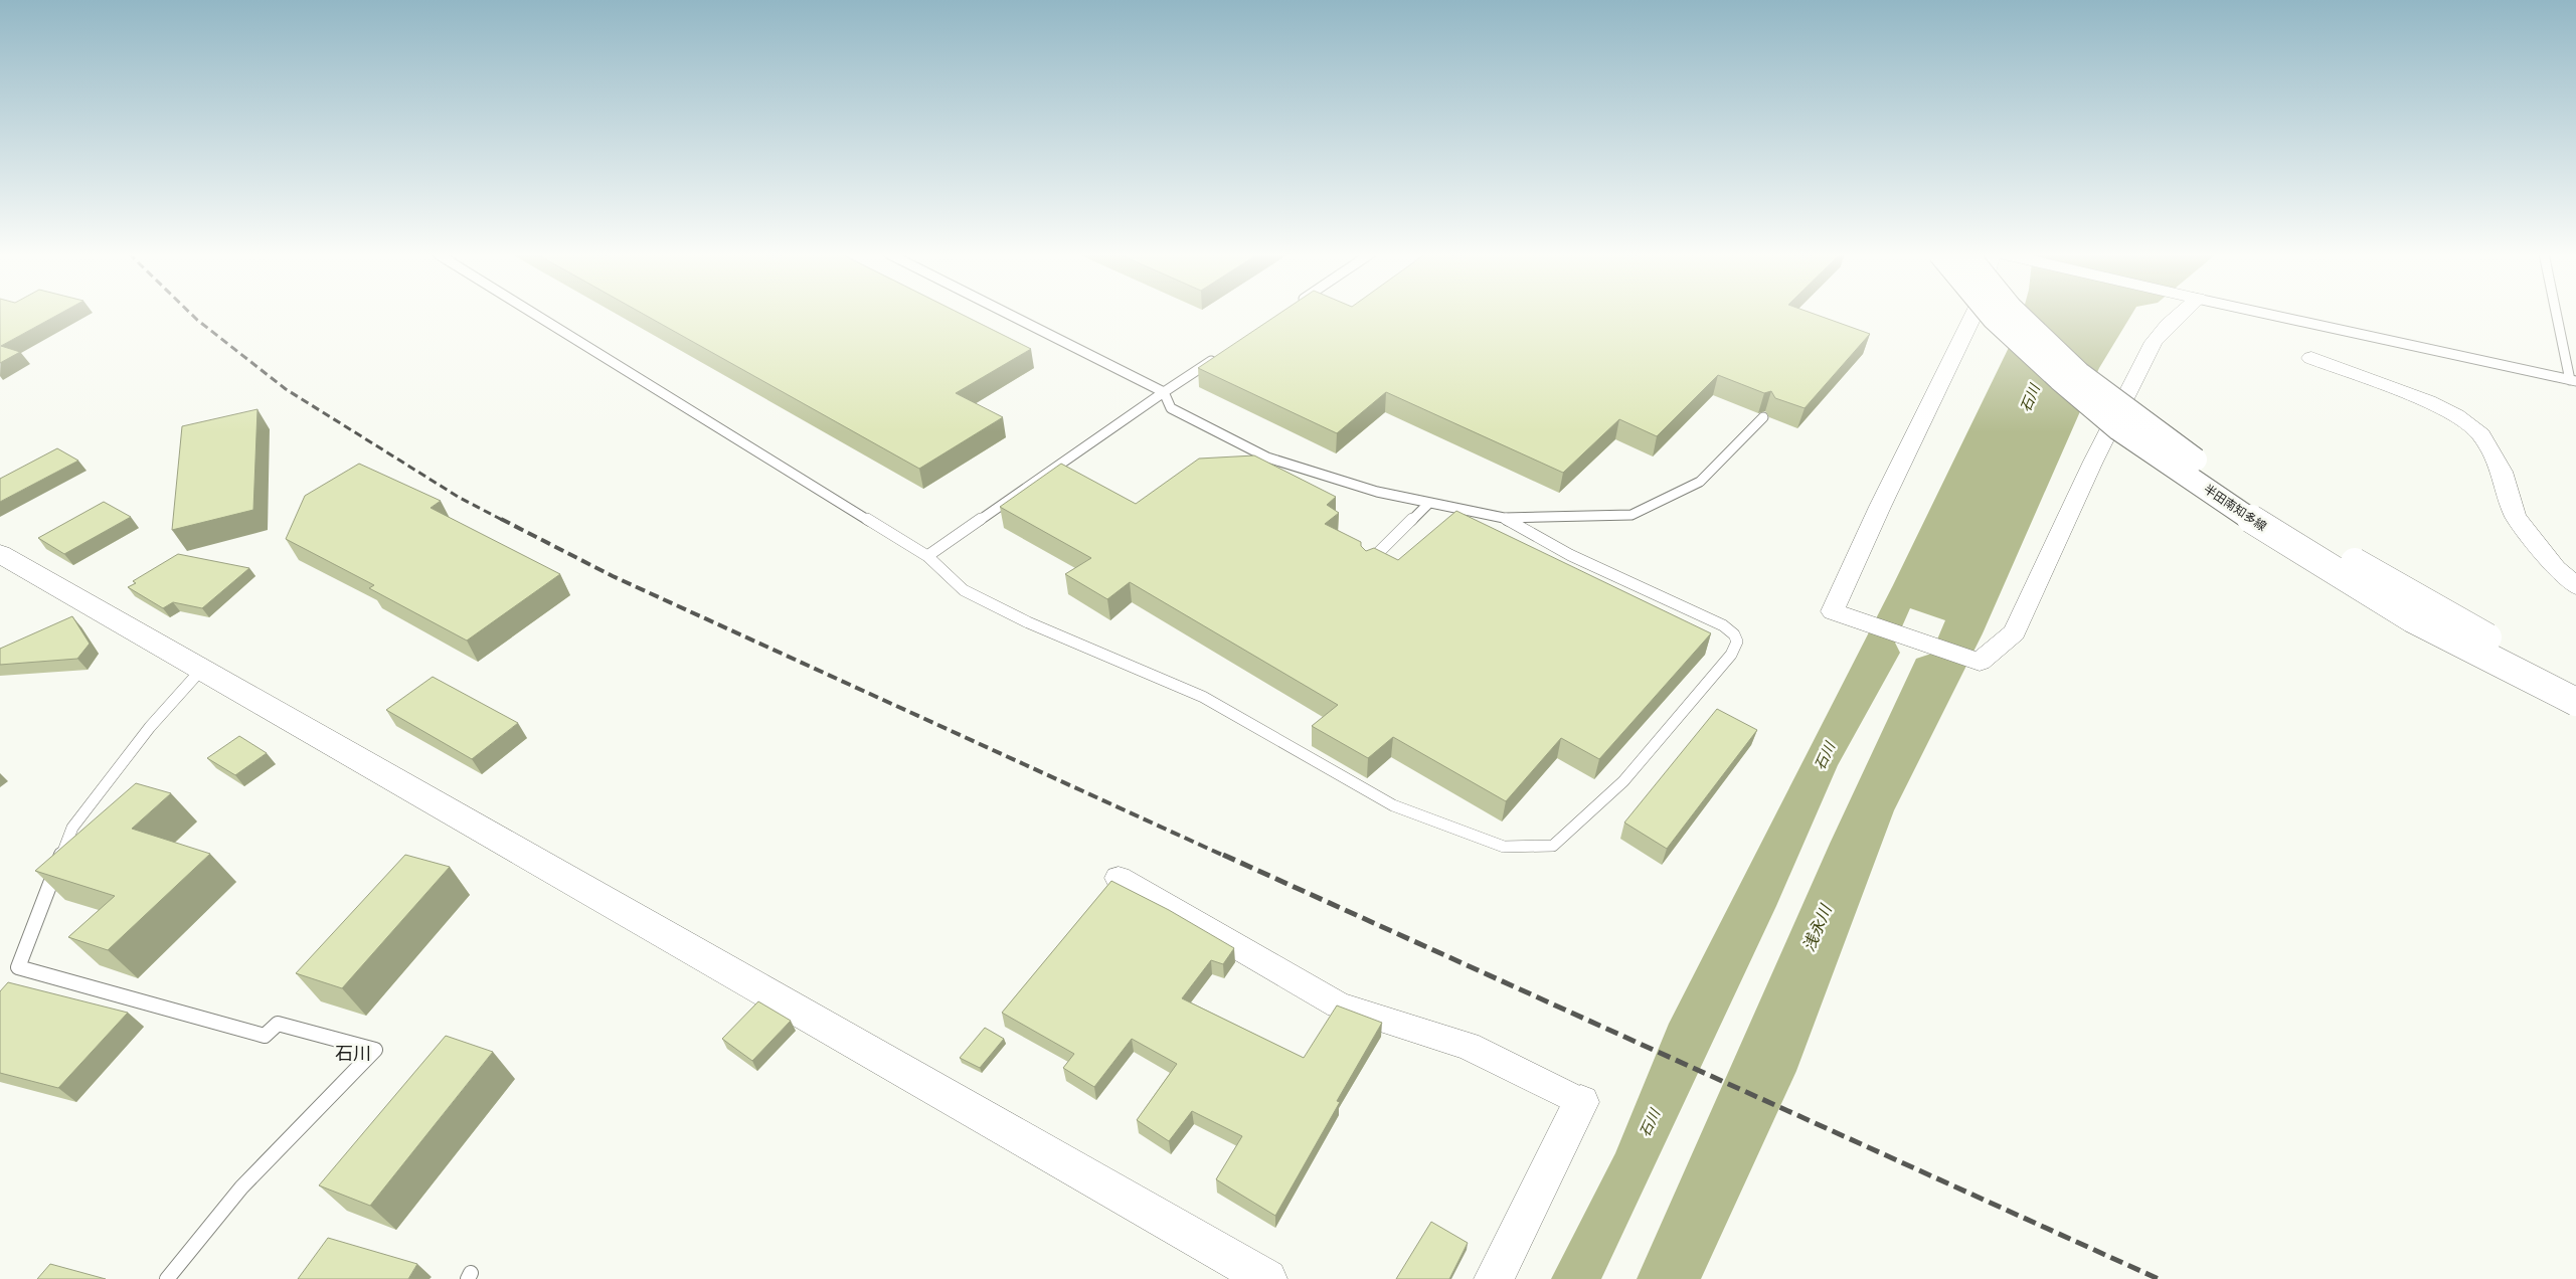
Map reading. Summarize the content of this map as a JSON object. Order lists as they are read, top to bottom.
{
  "streets": {
    "main road": ["半田南知多線"]
  },
  "districts": ["石川"],
  "water": ["石川", "浅永川"]
}
